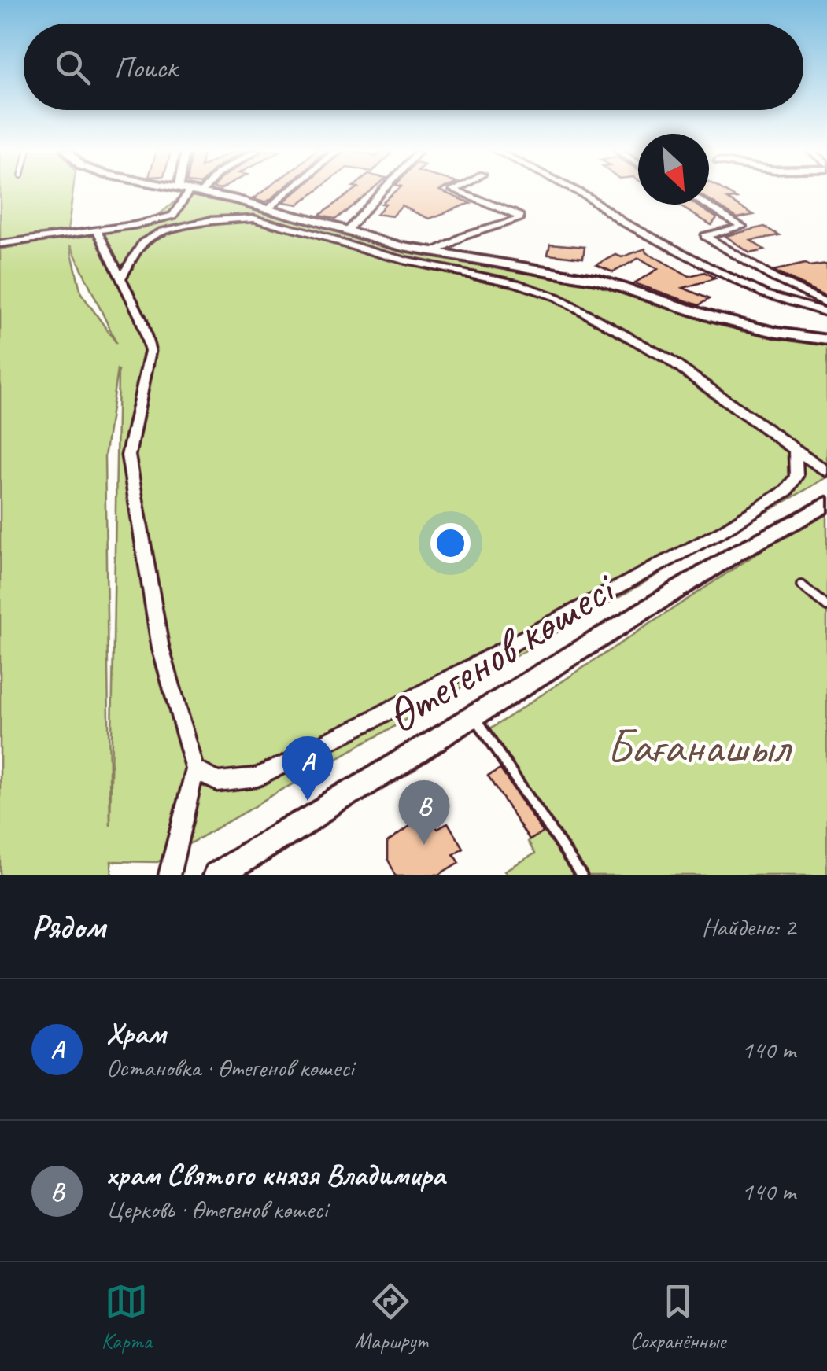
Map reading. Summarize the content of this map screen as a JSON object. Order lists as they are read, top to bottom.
{
  "streets": {
    "street": ["Өтегенов көшесі"]
  },
  "parks": ["Бағанашыл"],
  "north": "bottom right",
  "page": {
    "search": "Поиск",
    "pins": ["A", "B"],
    "heading": ["Рядом", "Найдено: 2"],
    "list": [
      {
        "mark": "A",
        "name": "Храм",
        "note": "Остановка · Өтегенов көшесі",
        "value": "140 m"
      },
      {
        "mark": "B",
        "name": "храм Святого князя Владимира",
        "note": "Церковь · Өтегенов көшесі",
        "value": "140 m"
      }
    ],
    "nav": ["Карта", "Маршрут", "Сохранённые"]
  }
}
